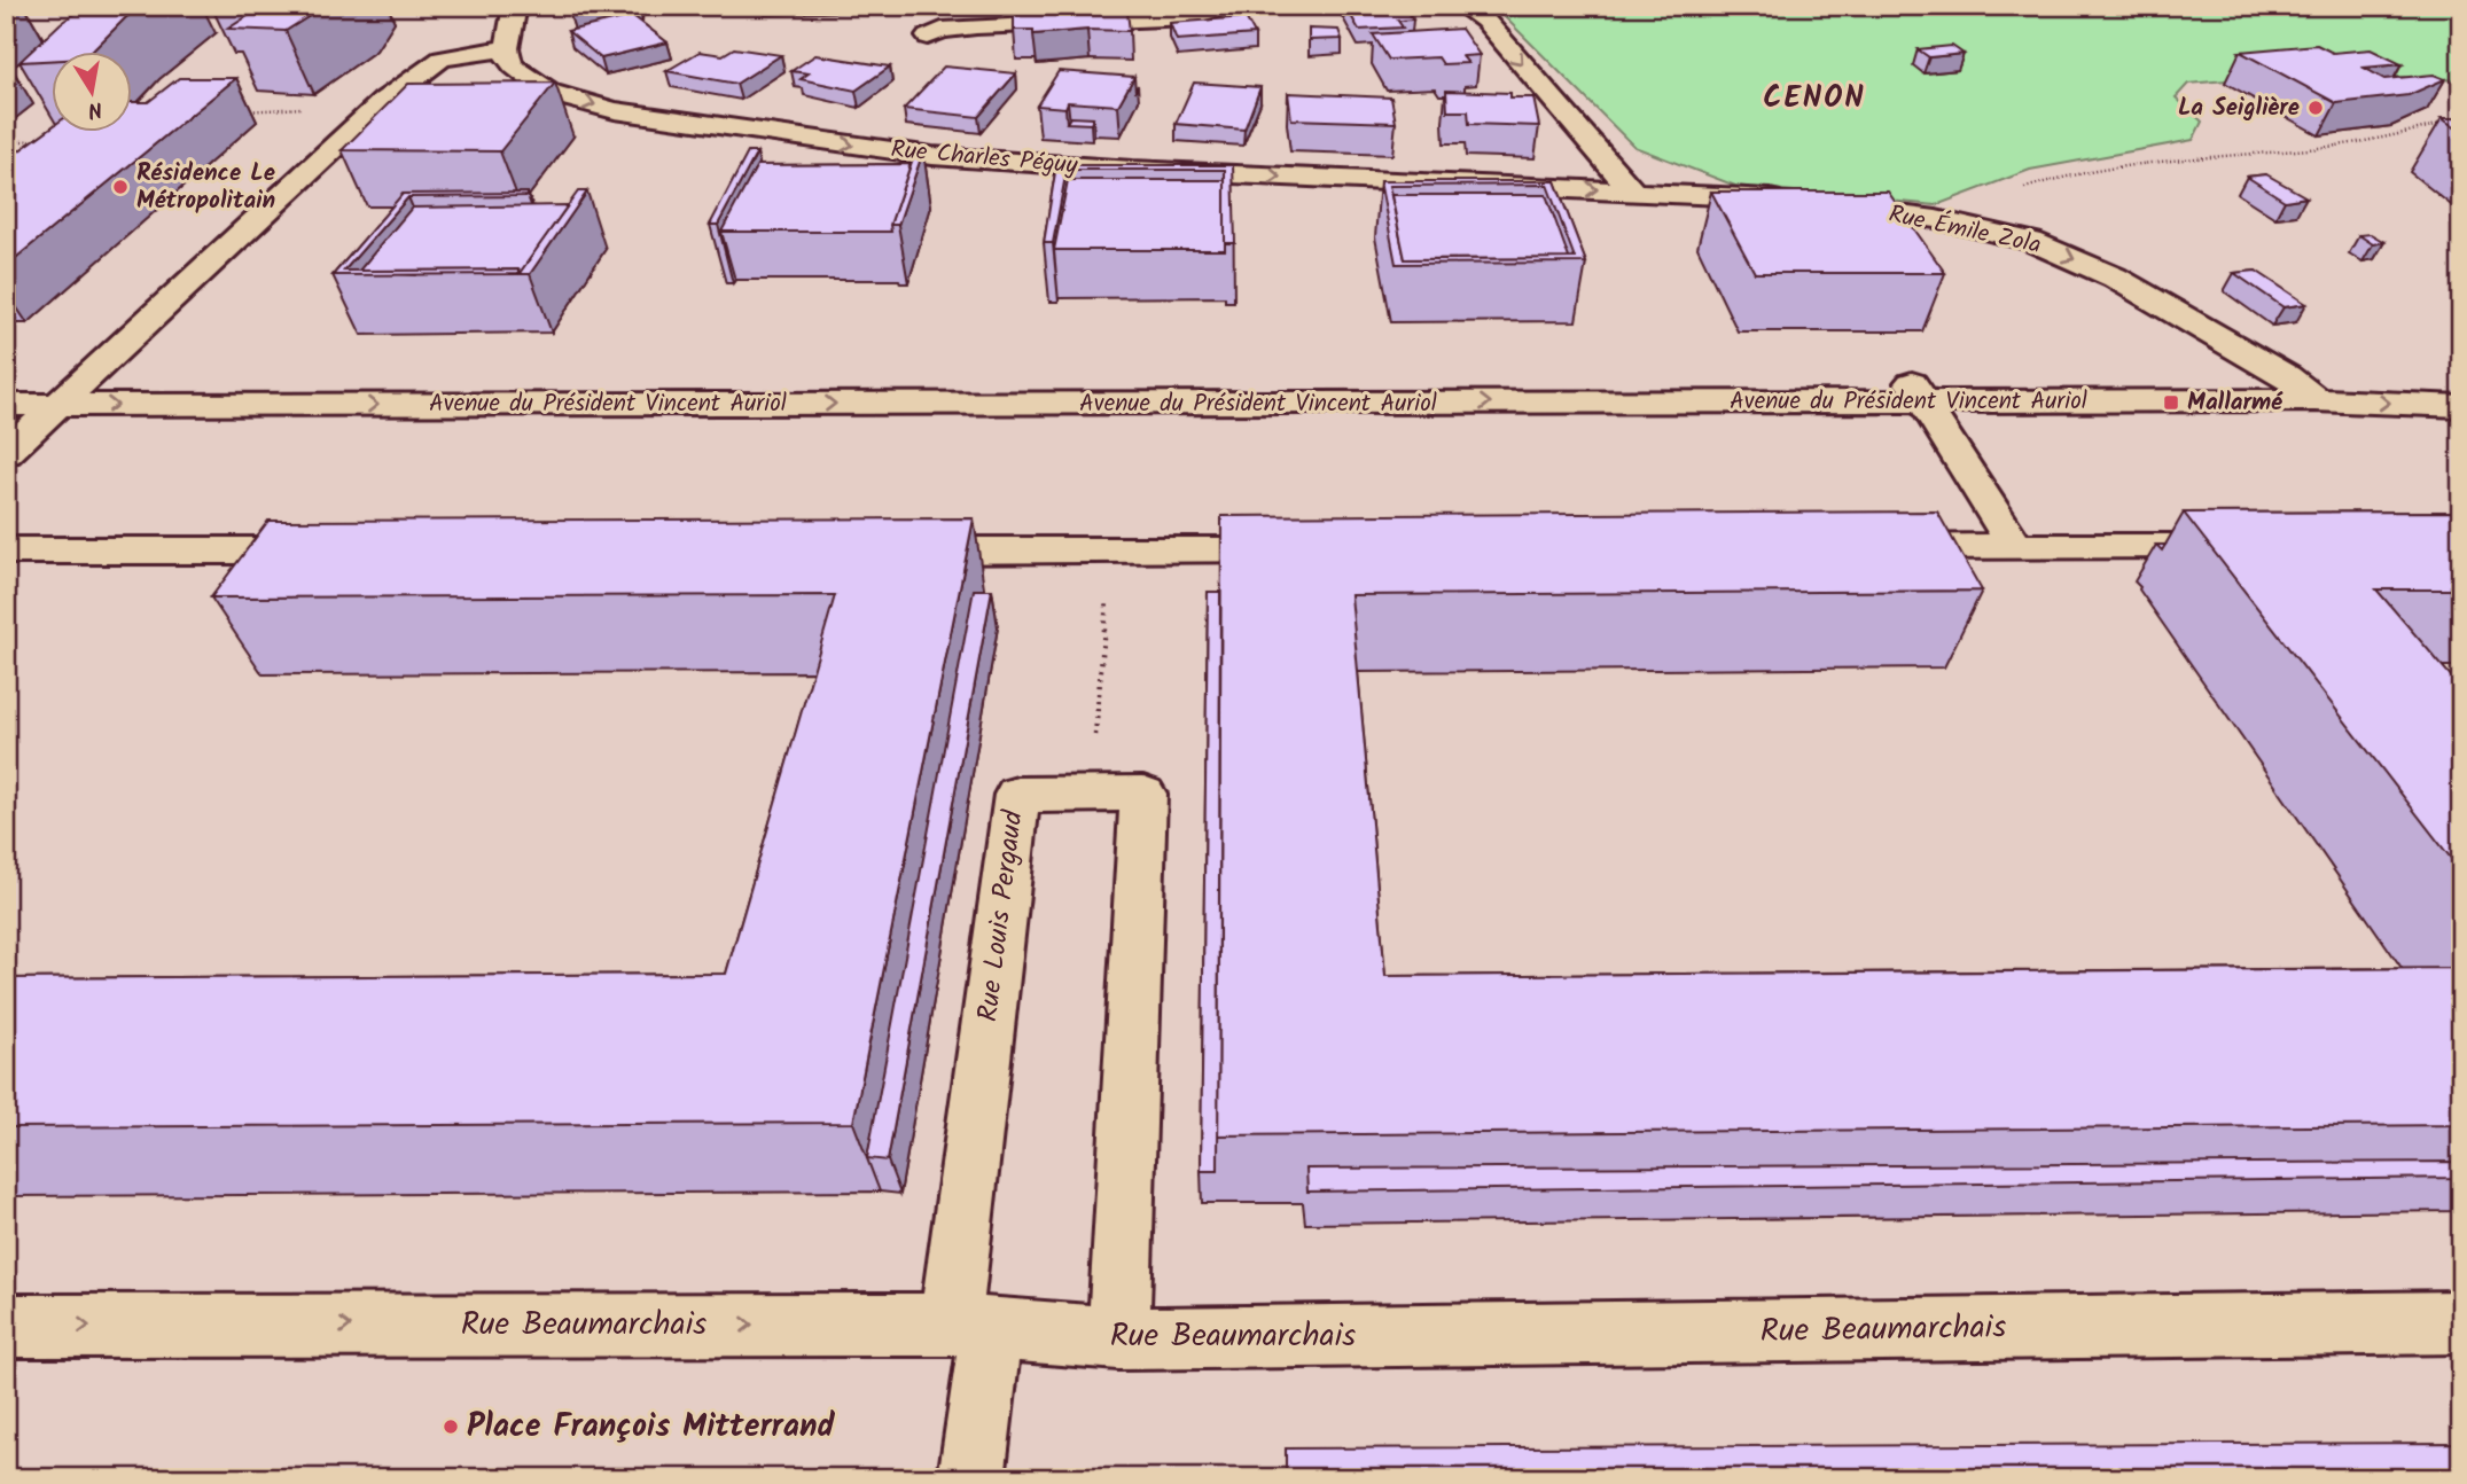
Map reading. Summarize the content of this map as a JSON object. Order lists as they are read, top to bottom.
{
  "streets": {
    "street": [
      "Rue Charles Péguy",
      "Rue Émile Zola",
      "Avenue du Président Vincent Auriol",
      "Rue Louis Pergaud",
      "Rue Beaumarchais"
    ]
  },
  "crossings": [
    ["Rue Charles Péguy", "Rue Émile Zola"],
    ["Rue Émile Zola", "Avenue du Président Vincent Auriol"],
    ["Rue Louis Pergaud", "Rue Beaumarchais"]
  ],
  "one_way": ["Rue Beaumarchais"],
  "districts": ["CENON"],
  "places": {
    "other": ["La Seiglière", "Résidence Le Métropolitain", "Place François Mitterrand"],
    "transit": ["Mallarmé"]
  },
  "north": "bottom"
}
